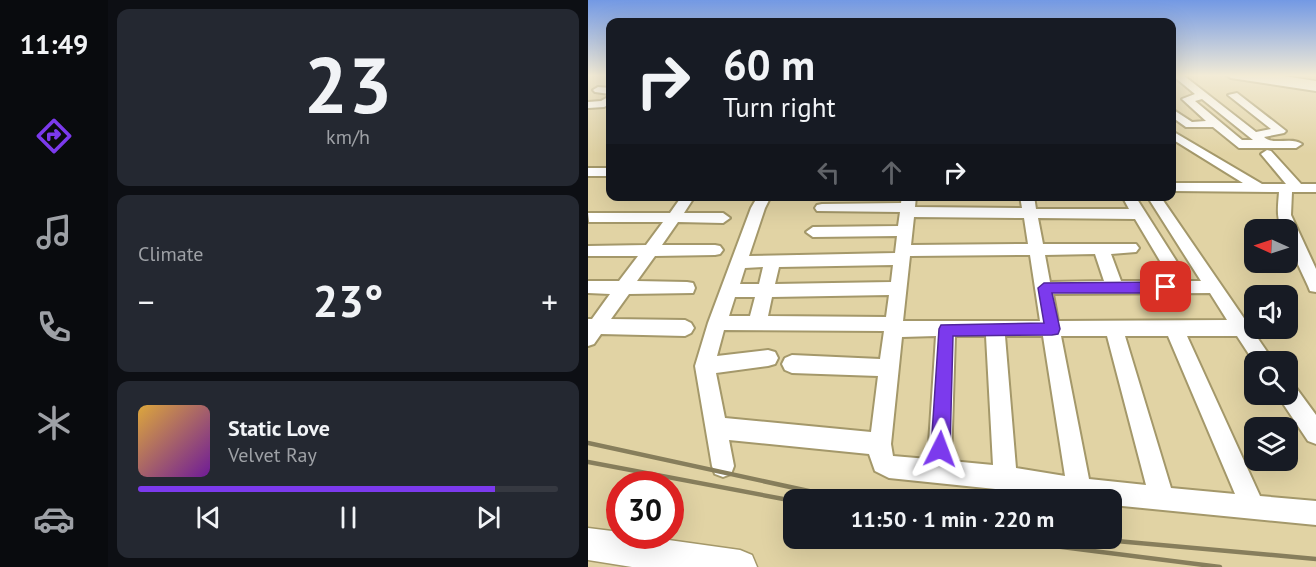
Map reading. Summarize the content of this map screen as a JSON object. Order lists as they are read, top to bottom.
{
  "north": "left",
  "page": {
    "tabs": "11:49",
    "tile": [
      ["23", "km/h"],
      "Climate"
    ],
    "turn": ["60 m", "Turn right"],
    "heat": ["−", "23°", "+"],
    "song": ["Static Love", "Velvet Ray"],
    "limit": "30",
    "trip": "11:50 · 1 min · 220 m"
  }
}
